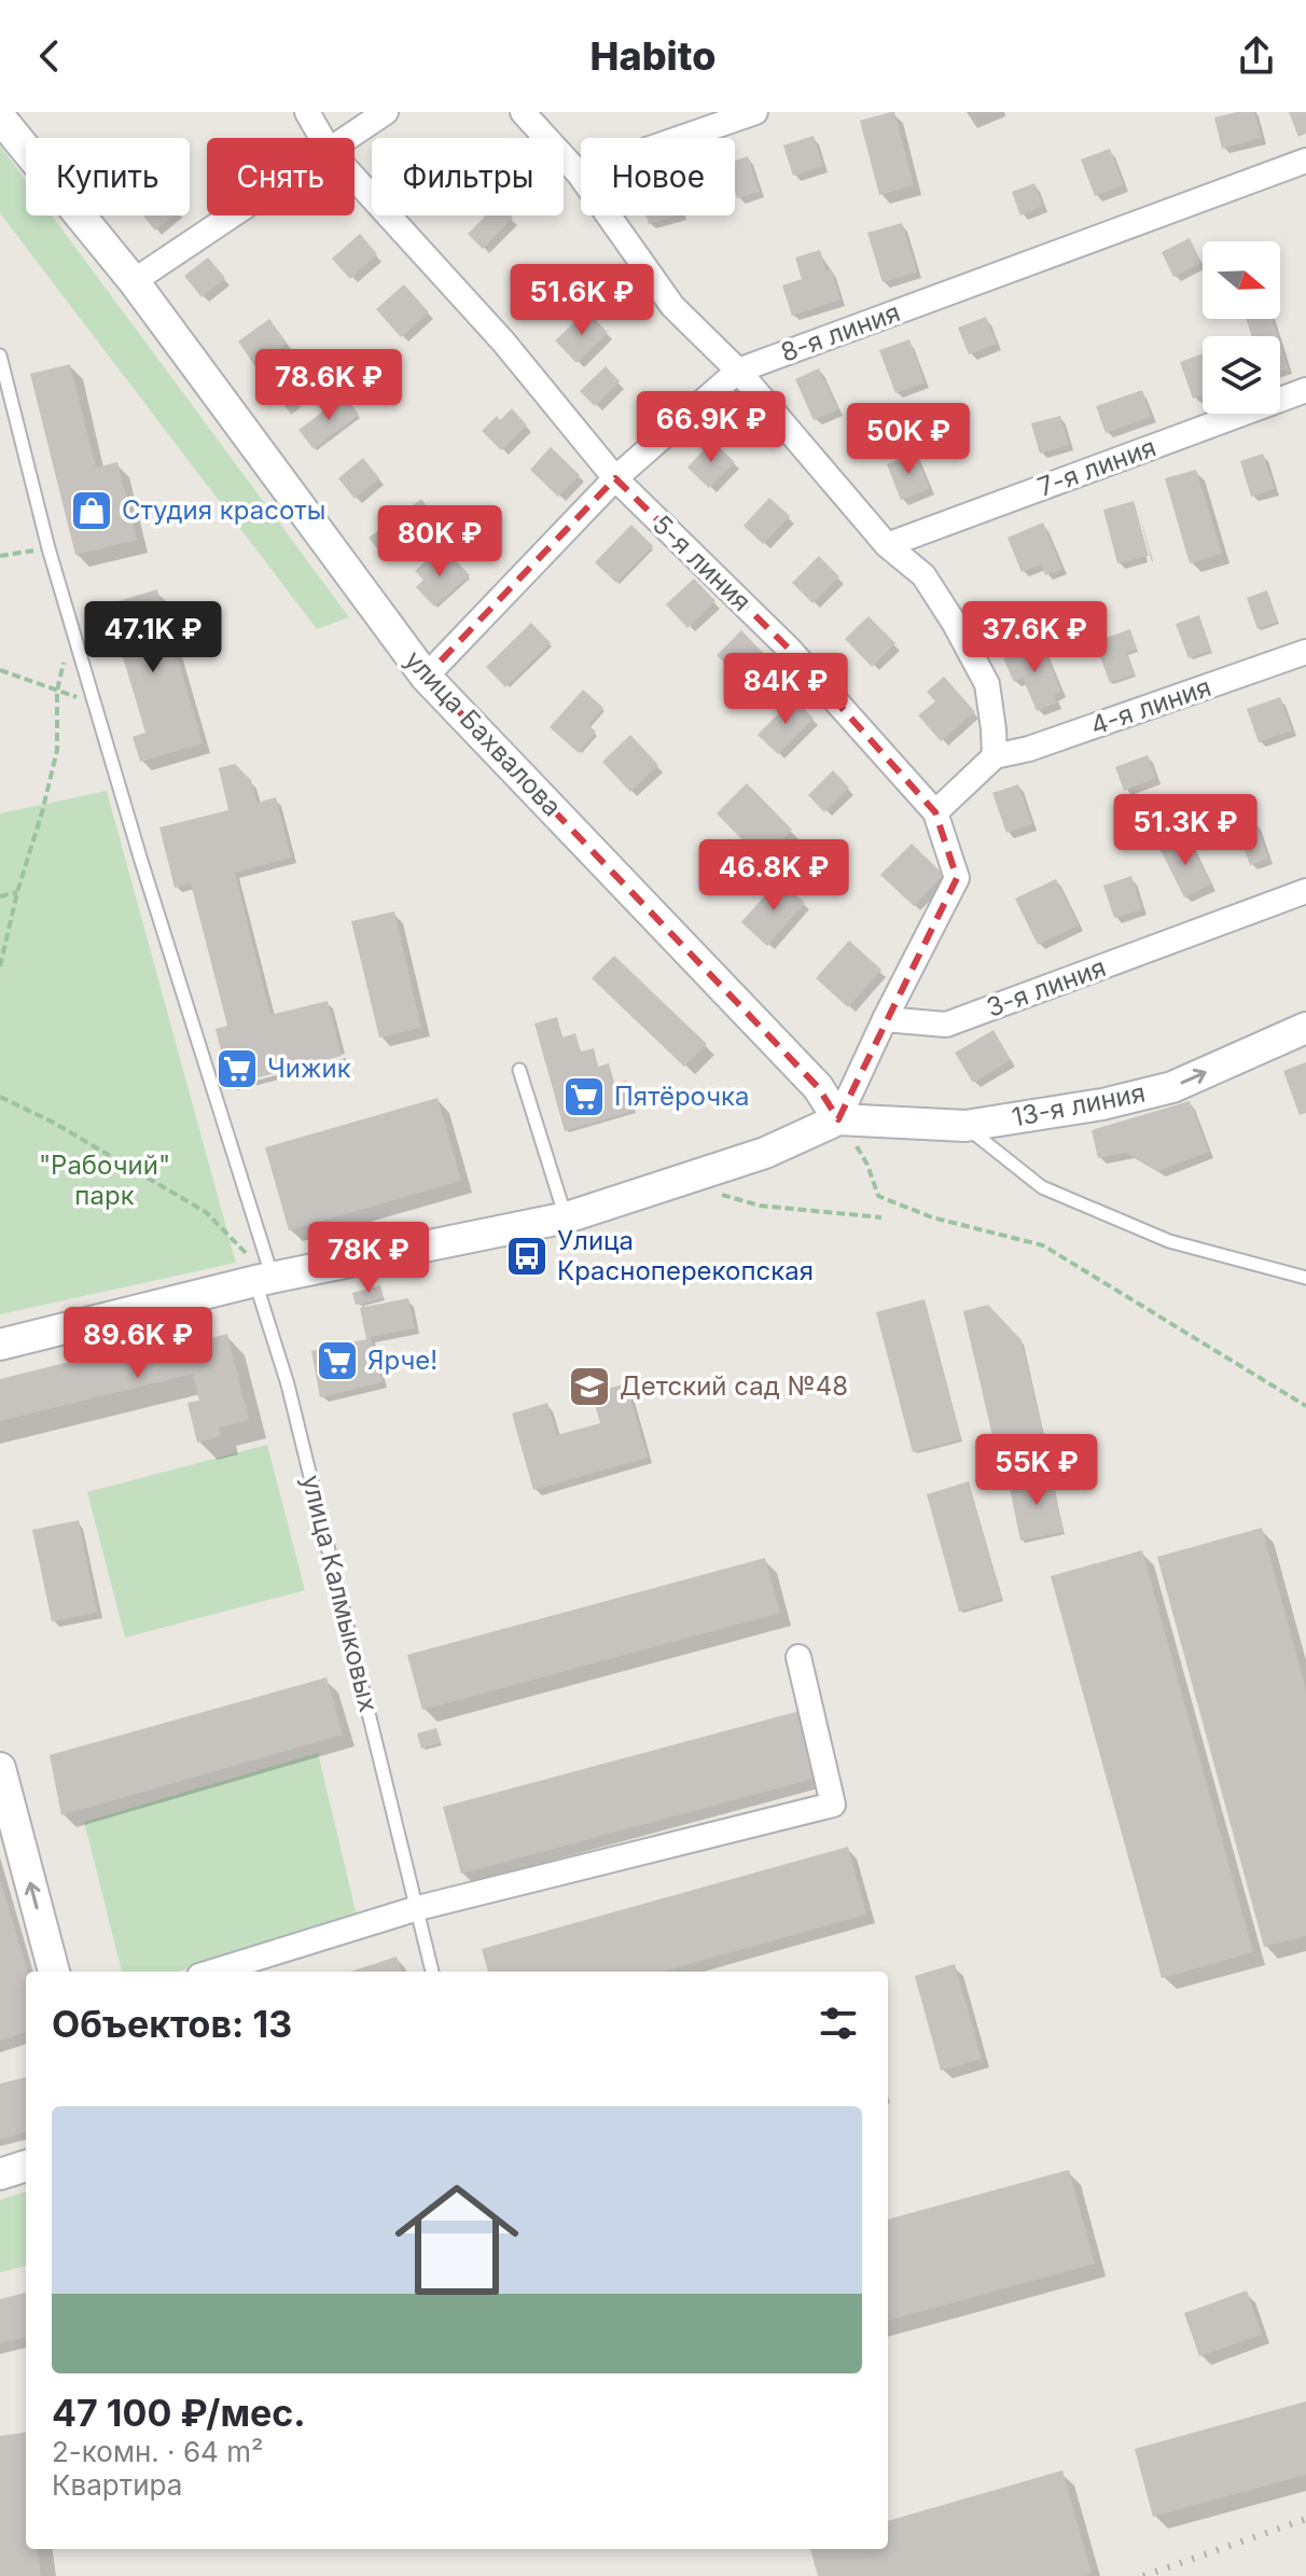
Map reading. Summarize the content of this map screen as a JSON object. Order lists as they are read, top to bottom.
{
  "streets": {
    "street": [
      "8-я линия",
      "7-я линия",
      "5-я линия",
      "4-я линия",
      "улица Бахвалова",
      "3-я линия",
      "13-я линия"
    ],
    "lane": ["улица Калмыковых"]
  },
  "crossings": [
    ["8-я линия", "5-я линия"],
    ["8-я линия", "улица Бахвалова"],
    ["улица Бахвалова", "13-я линия"]
  ],
  "one_way": ["13-я линия"],
  "parks": ["\"Рабочий\" парк"],
  "places": {
    "shop": ["Студия красоты"],
    "supermarket": ["Чижик", "Пятёрочка", "Ярче!"],
    "bus stop": ["Улица Красноперекопская"],
    "school or university": ["Детский сад №48"]
  },
  "north": "right",
  "page": {
    "header": "Habito",
    "chip": [
      "Купить",
      "Снять",
      "Фильтры",
      "Новое"
    ],
    "price": [
      "51.6K ₽",
      "78.6K ₽",
      "66.9K ₽",
      "50K ₽",
      "80K ₽",
      "47.1K ₽",
      "37.6K ₽",
      "84K ₽",
      "51.3K ₽",
      "46.8K ₽",
      "78K ₽",
      "89.6K ₽",
      "55K ₽"
    ],
    "heading": "Объектов: 13",
    "list": [
      {
        "name": "47 100 ₽/мес.",
        "note": "2-комн. · 64 m² · Квартира"
      }
    ]
  }
}
